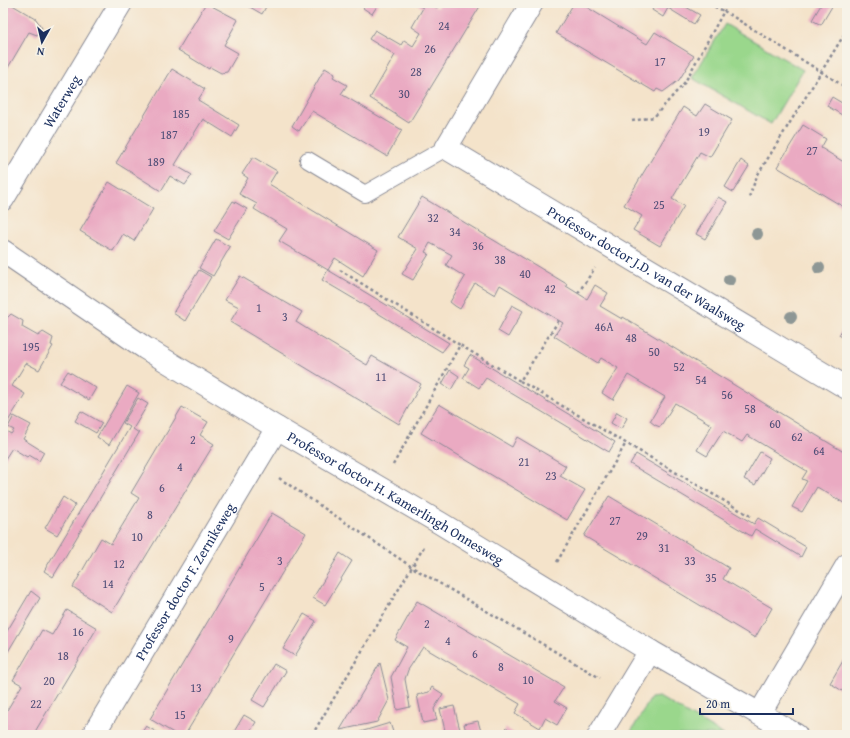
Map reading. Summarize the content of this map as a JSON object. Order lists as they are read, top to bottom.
{
  "streets": {
    "street": [
      "Waterweg",
      "Professor doctor J.D. van der Waalsweg",
      "Professor doctor H. Kamerlingh Onnesweg",
      "Professor doctor F. Zernikeweg"
    ]
  },
  "crossings": [
    ["Professor doctor H. Kamerlingh Onnesweg", "Professor doctor F. Zernikeweg"]
  ],
  "house_numbers": [
    "24",
    "26",
    "17",
    "28",
    "30",
    "185",
    "19",
    "187",
    "27",
    "189",
    "25",
    "32",
    "34",
    "36",
    "38",
    "40",
    "42",
    "1",
    "3",
    "46A",
    "48",
    "195",
    "50",
    "52",
    "11",
    "54",
    "56",
    "58",
    "60",
    "62",
    "2",
    "64",
    "21",
    "4",
    "23",
    "6",
    "8",
    "27",
    "29",
    "10",
    "31",
    "3",
    "33",
    "12",
    "35",
    "14",
    "5",
    "2",
    "16",
    "9",
    "4",
    "6",
    "18",
    "8",
    "10",
    "20",
    "13",
    "22",
    "15"
  ],
  "scale_bar": "20 m",
  "north": "bottom"
}
